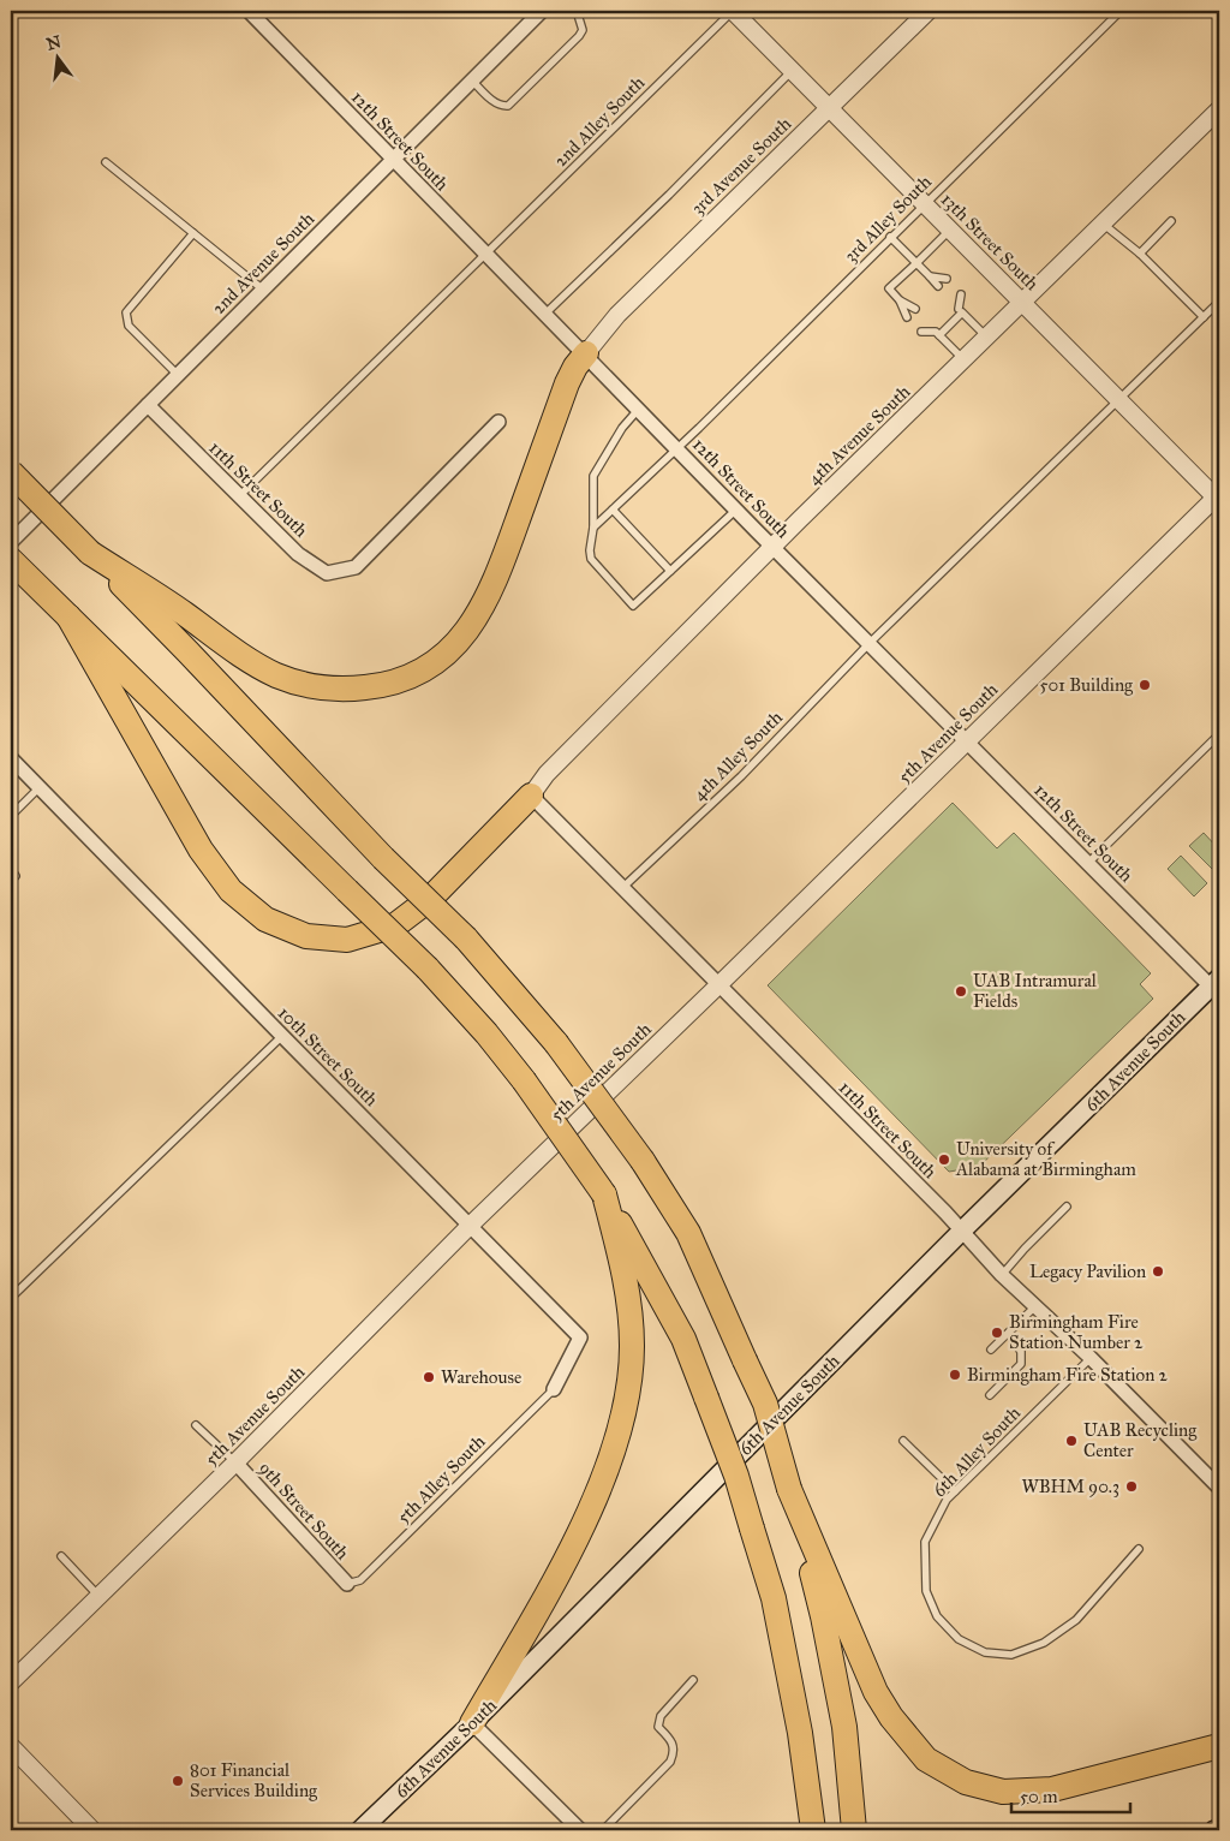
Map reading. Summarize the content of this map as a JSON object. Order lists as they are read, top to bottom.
{
  "streets": {
    "main road": ["6th Avenue South"],
    "street": [
      "12th Street South",
      "3rd Avenue South",
      "13th Street South",
      "2nd Avenue South",
      "4th Avenue South",
      "11th Street South",
      "5th Avenue South",
      "10th Street South",
      "9th Street South"
    ],
    "lane": [
      "2nd Alley South",
      "3rd Alley South",
      "4th Alley South",
      "6th Alley South",
      "5th Alley South"
    ]
  },
  "crossings": [
    ["2nd Alley South", "12th Street South"],
    ["2nd Alley South", "13th Street South"],
    ["2nd Alley South", "11th Street South"],
    ["12th Street South", "3rd Avenue South"],
    ["12th Street South", "3rd Alley South"],
    ["12th Street South", "2nd Avenue South"],
    ["12th Street South", "4th Avenue South"],
    ["12th Street South", "5th Avenue South"],
    ["12th Street South", "4th Alley South"],
    ["12th Street South", "6th Avenue South"],
    ["3rd Avenue South", "13th Street South"],
    ["3rd Alley South", "13th Street South"],
    ["13th Street South", "4th Avenue South"],
    ["13th Street South", "5th Avenue South"],
    ["13th Street South", "4th Alley South"],
    ["2nd Avenue South", "11th Street South"],
    ["4th Avenue South", "11th Street South"],
    ["11th Street South", "5th Avenue South"],
    ["11th Street South", "4th Alley South"],
    ["11th Street South", "6th Avenue South"],
    ["11th Street South", "6th Alley South"],
    ["5th Avenue South", "10th Street South"],
    ["5th Avenue South", "9th Street South"],
    ["10th Street South", "5th Alley South"],
    ["5th Alley South", "9th Street South"]
  ],
  "places": [
    "501 Building",
    "UAB Intramural Fields",
    "University of Alabama at Birmingham",
    "Legacy Pavilion",
    "Birmingham Fire Station Number 2",
    "Birmingham Fire Station 2",
    "Warehouse",
    "UAB Recycling Center",
    "WBHM 90.3",
    "801 Financial Services Building"
  ],
  "scale_bar": "50 m",
  "north": "top"
}
